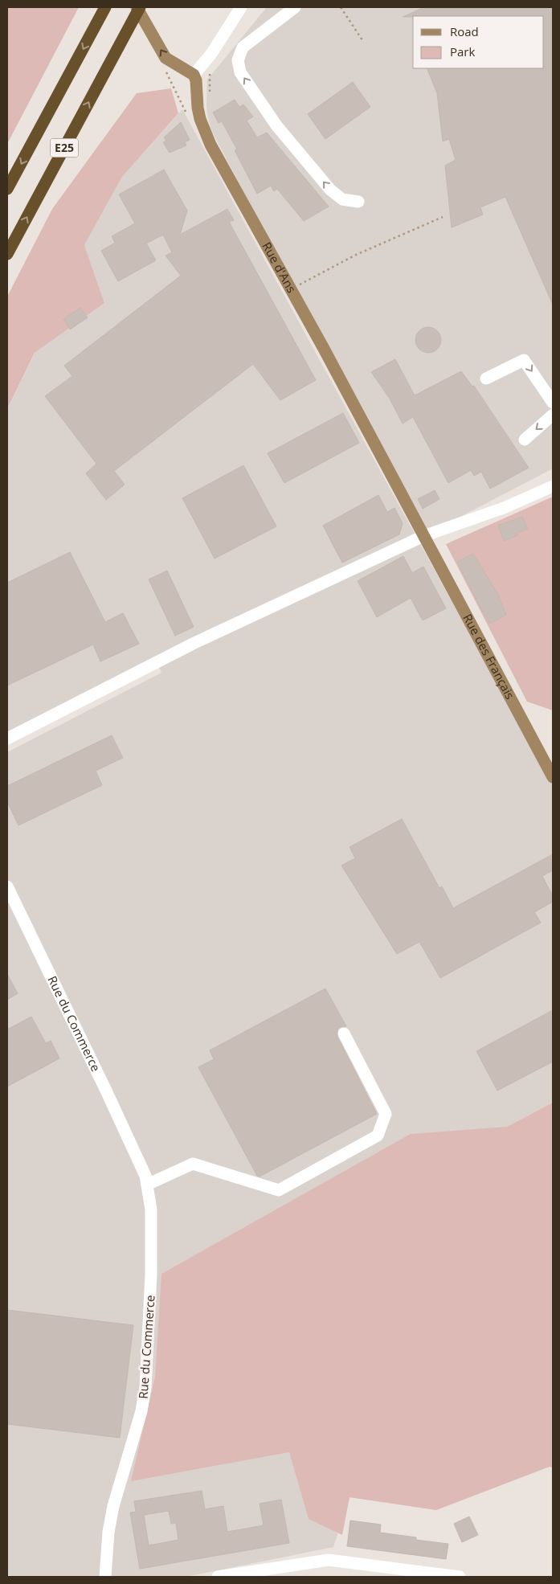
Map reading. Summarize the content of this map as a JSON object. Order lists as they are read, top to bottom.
{
  "streets": {
    "highway": ["E25"],
    "main road": ["Rue d'Ans", "Rue des Français"],
    "street": ["Rue du Commerce"]
  },
  "crossings": [
    ["Rue d'Ans", "Rue des Français"]
  ],
  "legend": ["Road", "Park"]
}
